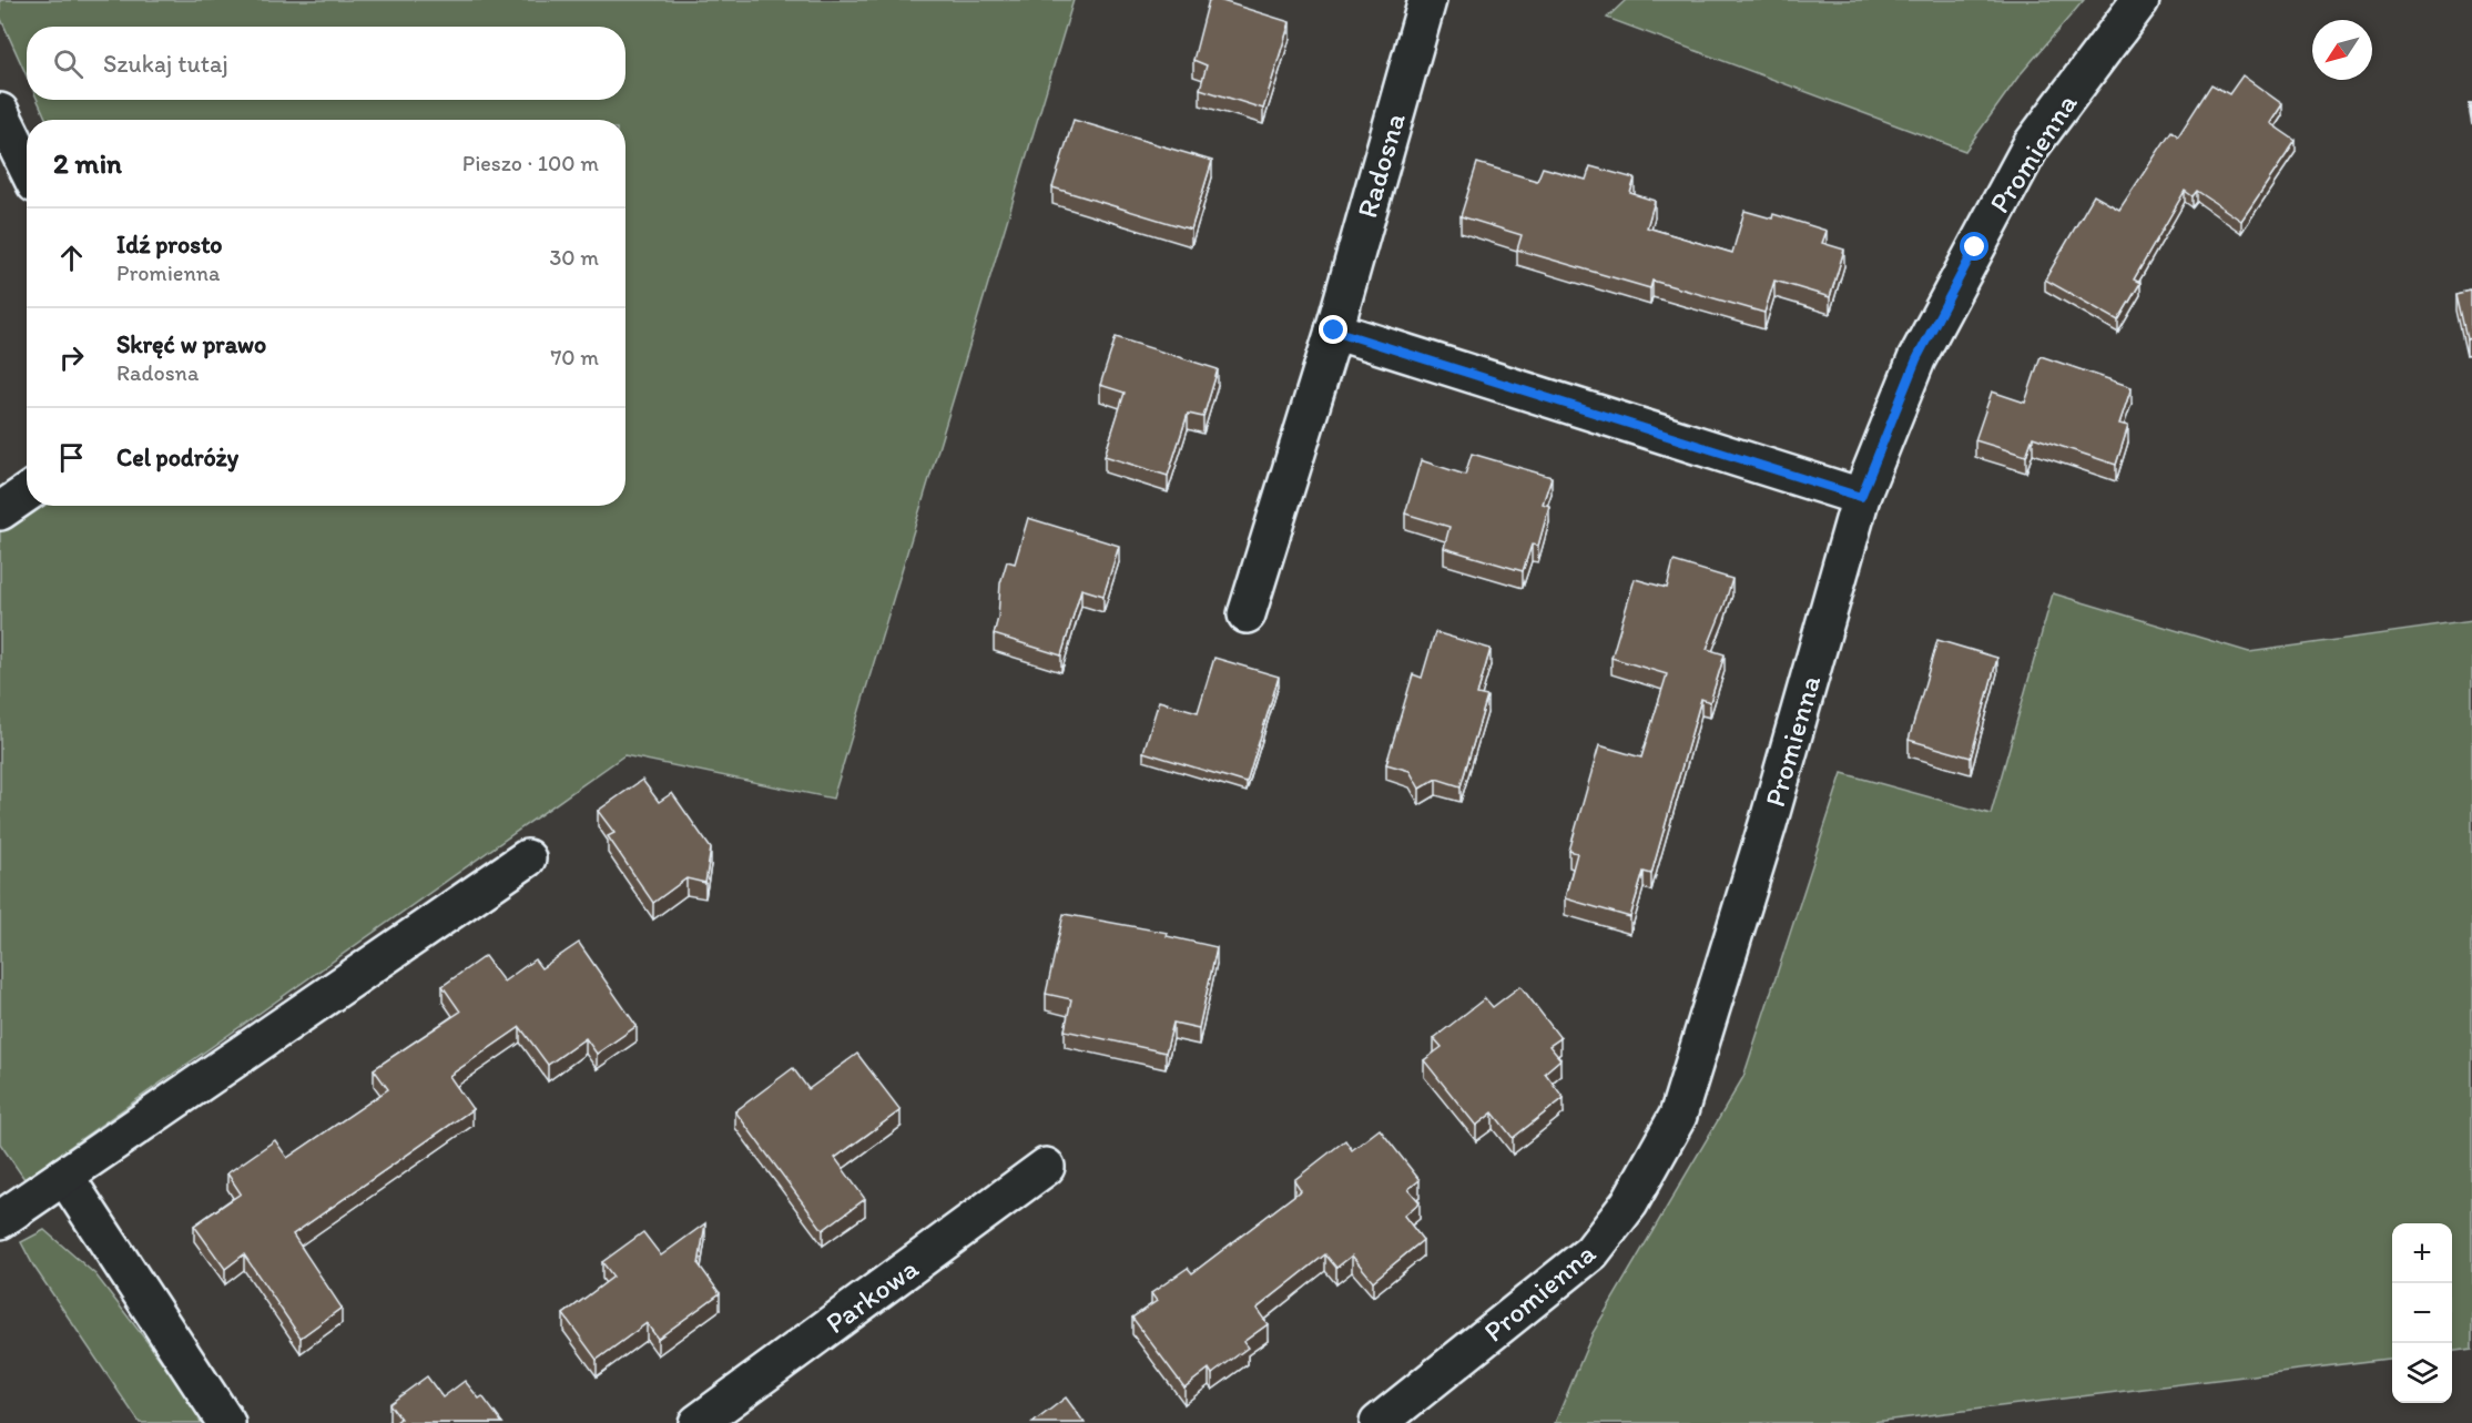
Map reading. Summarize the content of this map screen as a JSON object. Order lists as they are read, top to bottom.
{
  "streets": {
    "street": ["Promienna", "Radosna", "Parkowa"]
  },
  "north": "bottom left",
  "page": {
    "search": "Szukaj tutaj",
    "heading": ["2 min", "Pieszo · 100 m"],
    "list": [
      ["Idź prosto", "Promienna", "30 m"],
      ["Skręć w prawo", "Radosna", "70 m"],
      "Cel podróży"
    ],
    "map_buttons": ["+", "−"]
  }
}
